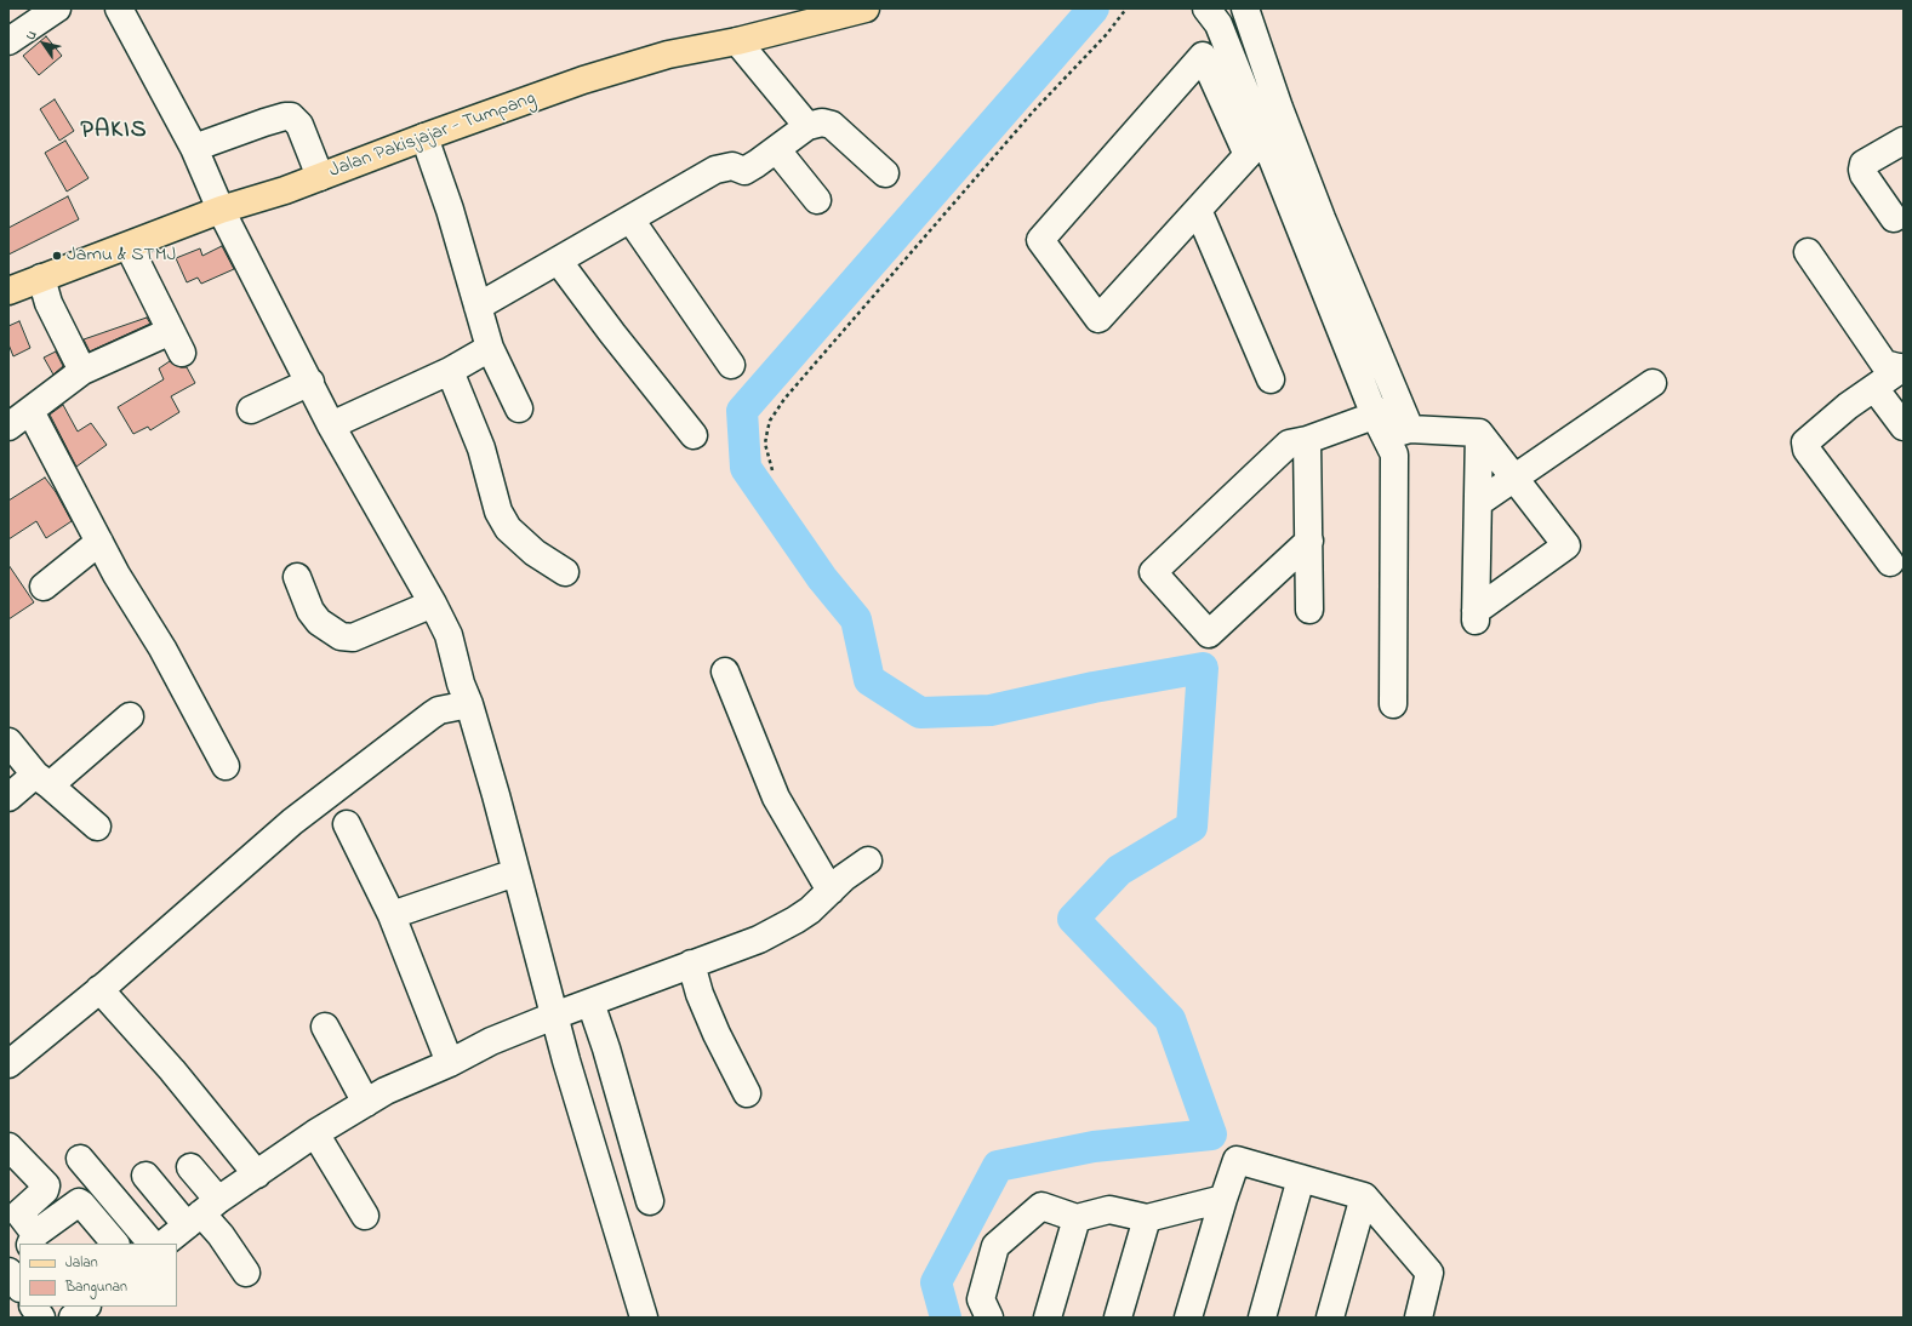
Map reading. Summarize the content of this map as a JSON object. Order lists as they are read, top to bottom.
{
  "streets": {
    "main road": ["Jalan Pakisjajar - Tumpang"]
  },
  "districts": ["PAKIS"],
  "places": ["Jamu & STMJ"],
  "legend": ["Jalan", "Bangunan"],
  "north": "top left"
}
